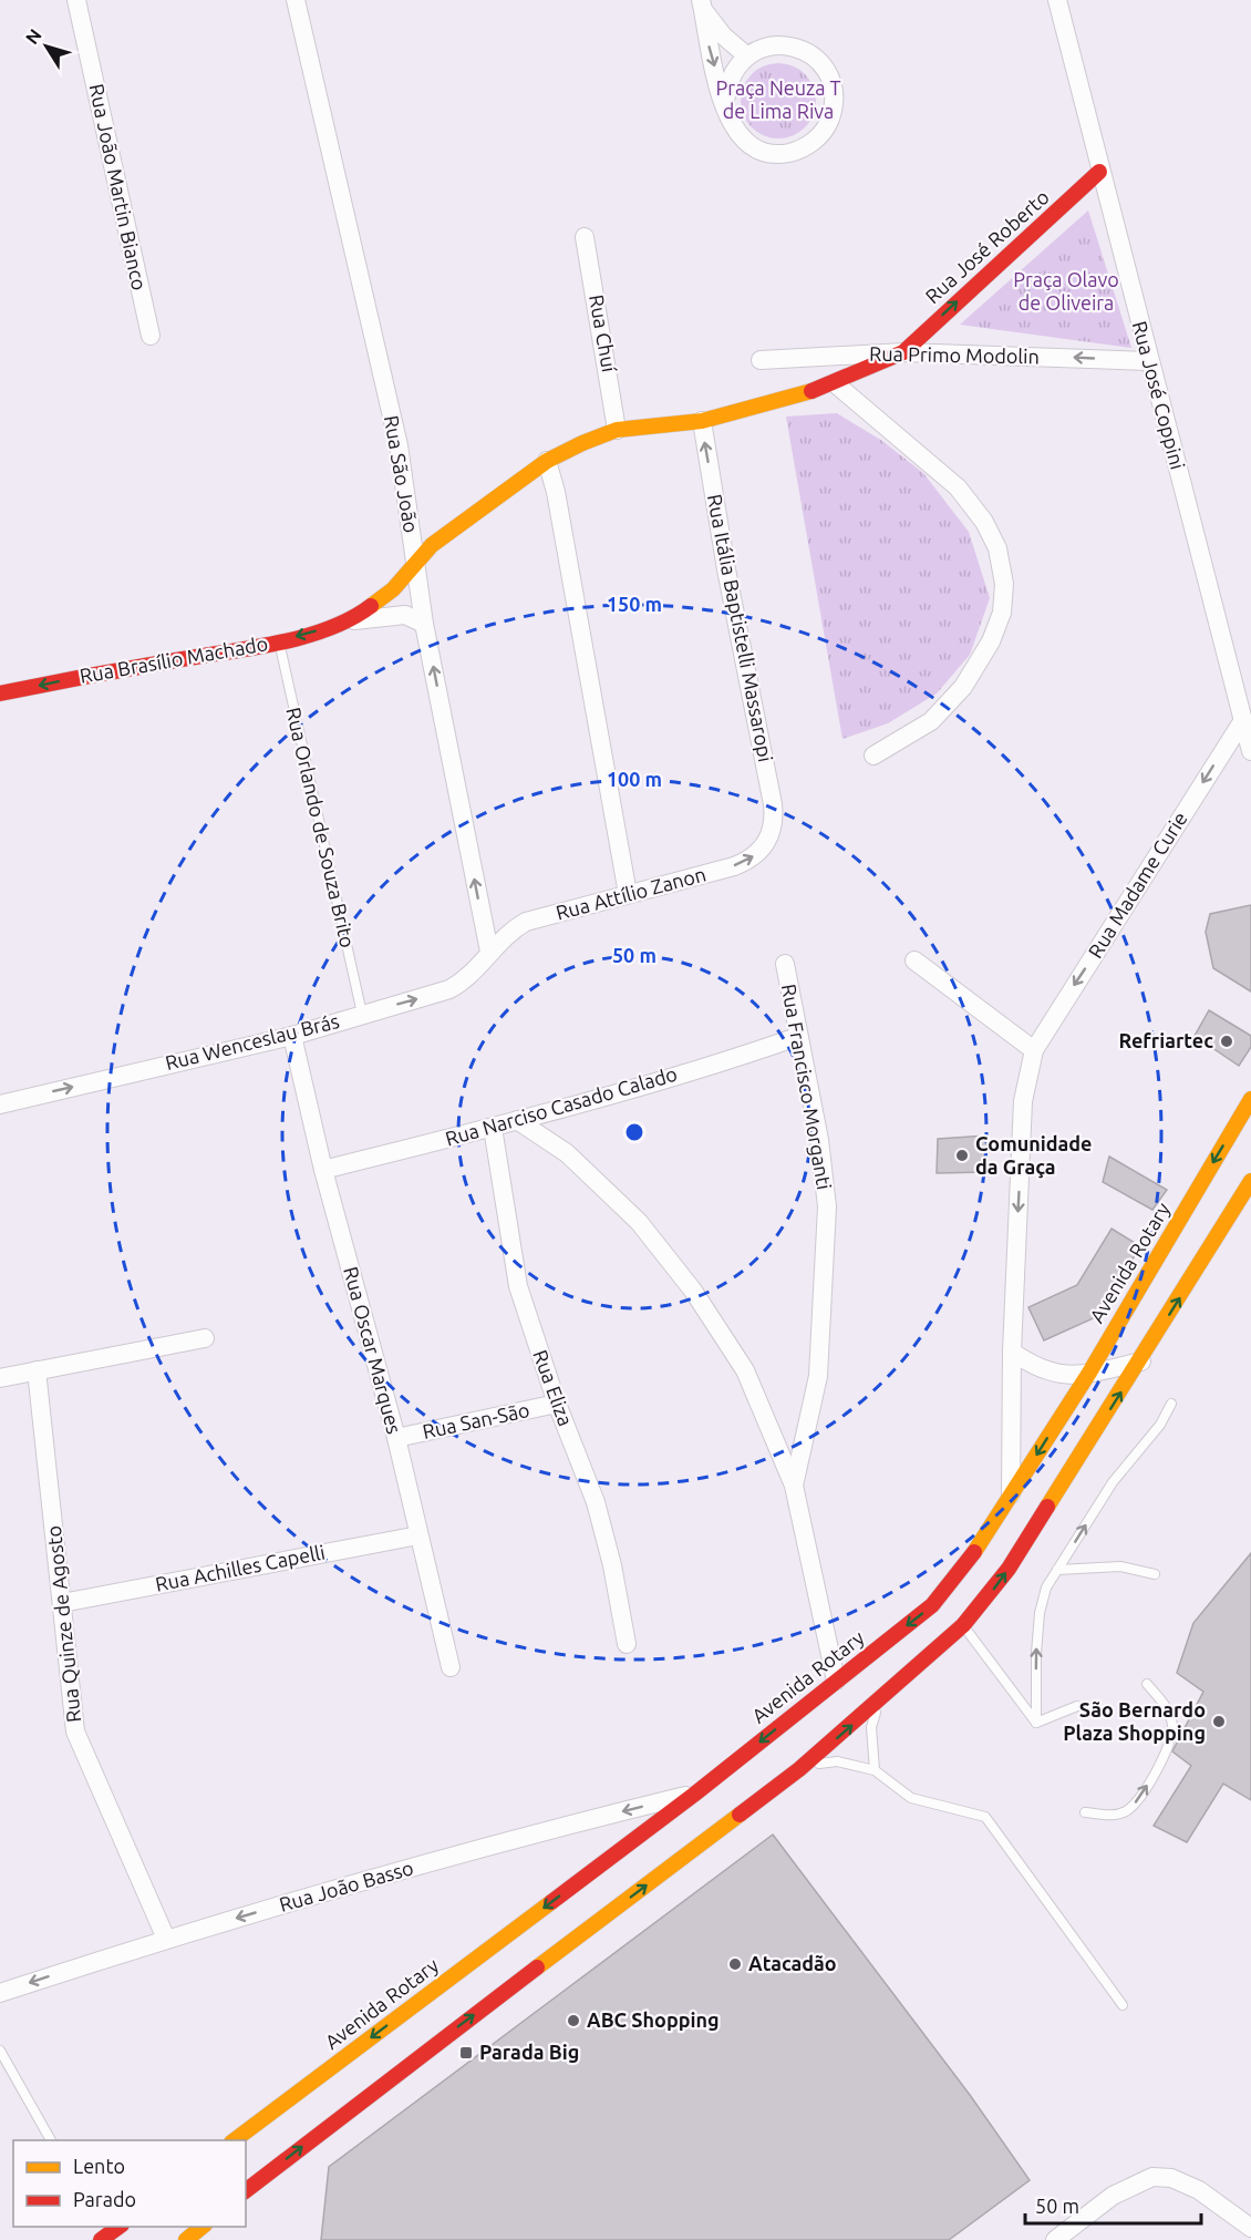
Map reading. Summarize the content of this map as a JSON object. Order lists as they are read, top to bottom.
{
  "streets": {
    "main road": ["Rua José Roberto", "Rua Brasílio Machado", "Avenida Rotary"],
    "street": [
      "Rua João Martin Bianco",
      "Rua Chuí",
      "Rua Primo Modolin",
      "Rua José Coppini",
      "Rua São João",
      "Rua Itália Baptistelli Massaropi",
      "Rua Madame Curie",
      "Rua Attílio Zanon",
      "Rua Wenceslau Brás",
      "Rua Francisco Morganti",
      "Rua Narciso Casado Calado",
      "Rua Oscar Marques",
      "Rua Eliza",
      "Rua San-São",
      "Rua Achilles Capelli",
      "Rua Quinze de Agosto",
      "Rua João Basso"
    ],
    "lane": ["Rua Orlando de Souza Brito"]
  },
  "crossings": [
    ["Rua José Roberto", "Rua Primo Modolin"],
    ["Rua José Roberto", "Rua José Coppini"],
    ["Rua José Roberto", "Rua Brasílio Machado"],
    ["Rua Chuí", "Rua Brasílio Machado"],
    ["Rua Primo Modolin", "Rua José Coppini"],
    ["Rua Primo Modolin", "Rua Brasílio Machado"],
    ["Rua José Coppini", "Rua Madame Curie"],
    ["Rua São João", "Rua Brasílio Machado"],
    ["Rua São João", "Rua Attílio Zanon"],
    ["Rua São João", "Rua Wenceslau Brás"],
    ["Rua Itália Baptistelli Massaropi", "Rua Brasílio Machado"],
    ["Rua Itália Baptistelli Massaropi", "Rua Attílio Zanon"],
    ["Rua Brasílio Machado", "Rua Orlando de Souza Brito"],
    ["Rua Orlando de Souza Brito", "Rua Wenceslau Brás"],
    ["Rua Madame Curie", "Avenida Rotary"],
    ["Rua Attílio Zanon", "Rua Wenceslau Brás"],
    ["Rua Wenceslau Brás", "Rua Oscar Marques"],
    ["Rua Francisco Morganti", "Rua Narciso Casado Calado"],
    ["Rua Narciso Casado Calado", "Rua Oscar Marques"],
    ["Rua Narciso Casado Calado", "Rua Eliza"],
    ["Avenida Rotary", "Rua João Basso"],
    ["Rua Oscar Marques", "Rua San-São"],
    ["Rua Oscar Marques", "Rua Achilles Capelli"],
    ["Rua Eliza", "Rua San-São"],
    ["Rua Achilles Capelli", "Rua Quinze de Agosto"],
    ["Rua Quinze de Agosto", "Rua João Basso"]
  ],
  "one_way": [
    "Rua José Roberto",
    "Rua Primo Modolin",
    "Rua Madame Curie",
    "Rua Attílio Zanon",
    "Rua Wenceslau Brás",
    "Rua João Basso"
  ],
  "parks": ["Praça Neuza T de Lima Riva", "Praça Olavo de Oliveira"],
  "places": {
    "other": [
      "Refriartec",
      "Comunidade da Graça",
      "São Bernardo Plaza Shopping",
      "Atacadão",
      "ABC Shopping"
    ],
    "transit": ["Parada Big"]
  },
  "legend": ["Lento", "Parado"],
  "scale_bar": "50 m",
  "north": "top left",
  "rings": ["150 m", "100 m", "50 m"]
}
